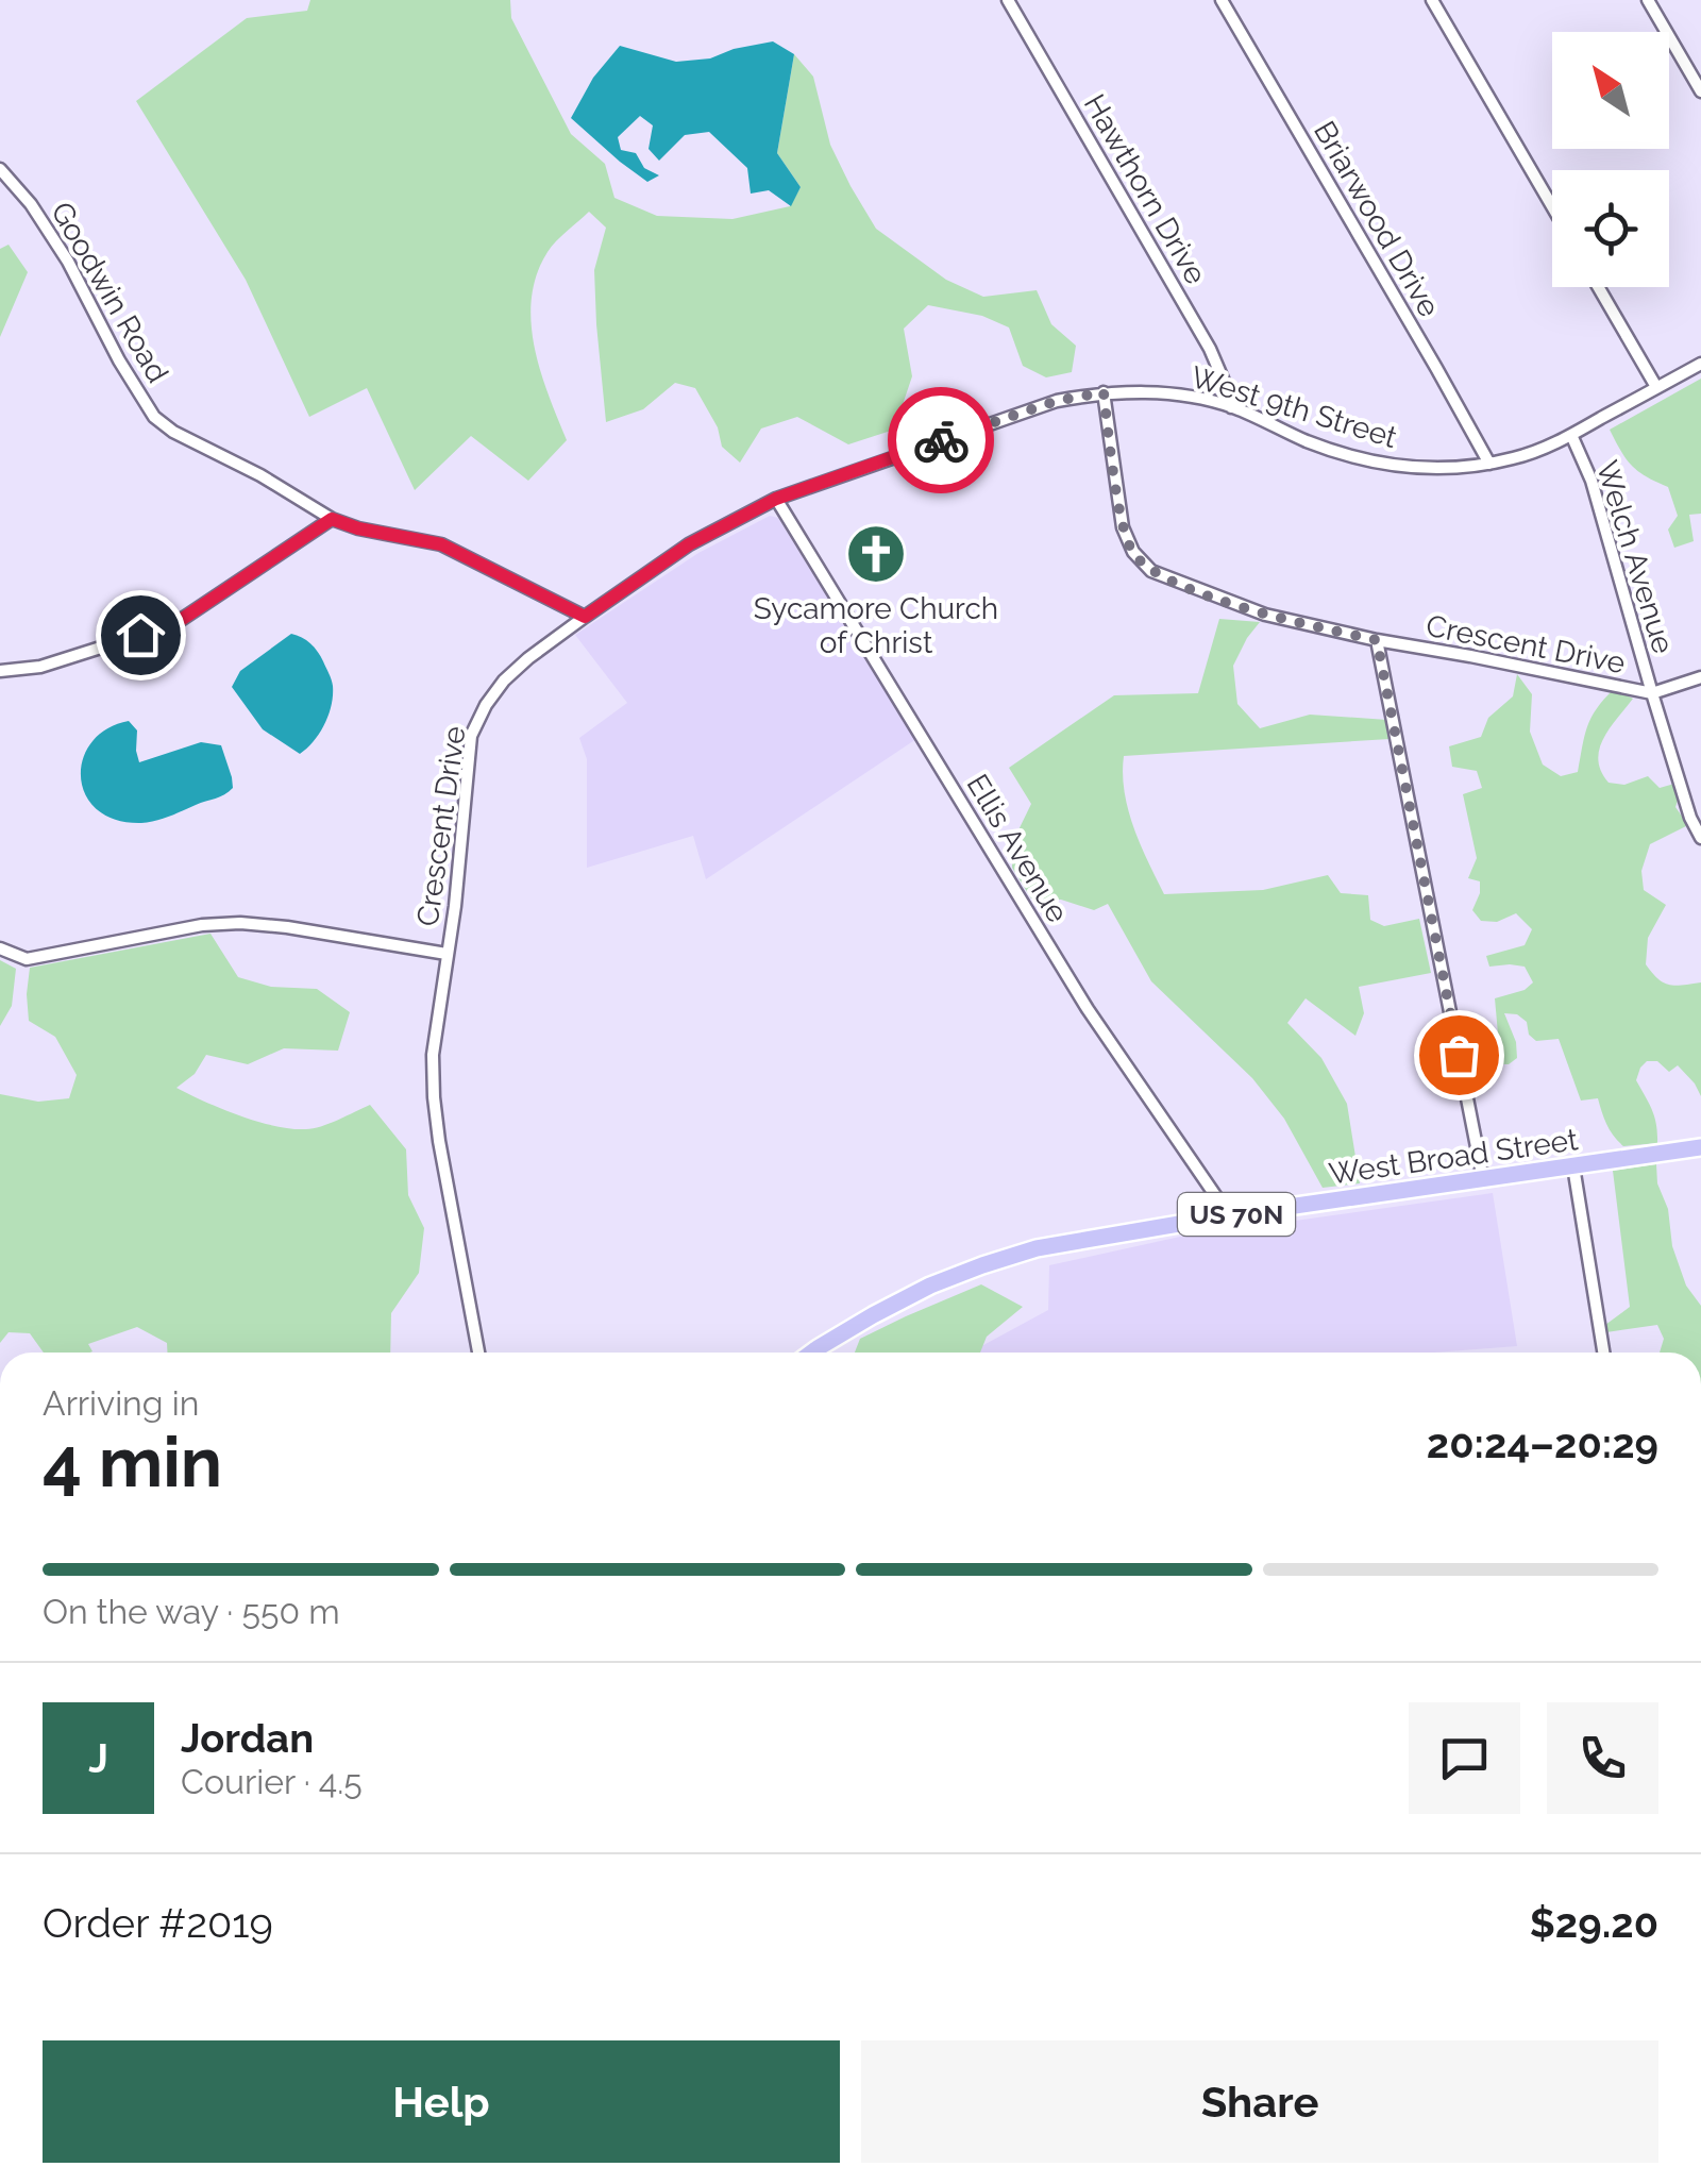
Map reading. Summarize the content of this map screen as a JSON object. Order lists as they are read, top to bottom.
{
  "streets": {
    "main road": ["West Broad Street", "US 70N"],
    "street": [
      "Hawthorn Drive",
      "Briarwood Drive",
      "Goodwin Road",
      "West 9th Street",
      "Welch Avenue",
      "Crescent Drive",
      "Ellis Avenue"
    ]
  },
  "crossings": [
    ["Hawthorn Drive", "West 9th Street"],
    ["Briarwood Drive", "West 9th Street"],
    ["Goodwin Road", "Crescent Drive"],
    ["West 9th Street", "Welch Avenue"],
    ["West 9th Street", "Crescent Drive"],
    ["Welch Avenue", "Crescent Drive"],
    ["Crescent Drive", "Ellis Avenue"],
    ["Ellis Avenue", "West Broad Street"]
  ],
  "places": {
    "church": ["Sycamore Church of Christ"]
  },
  "north": "top left",
  "page": {
    "heading": ["4 min", "Arriving in", "20:24–20:29"],
    "panel": [
      "Jordan",
      "Courier · 4.5",
      "Order #2019",
      "$29.20"
    ],
    "bar": "On the way · 550 m",
    "round": "J",
    "buttons": ["Help", "Share"]
  }
}
